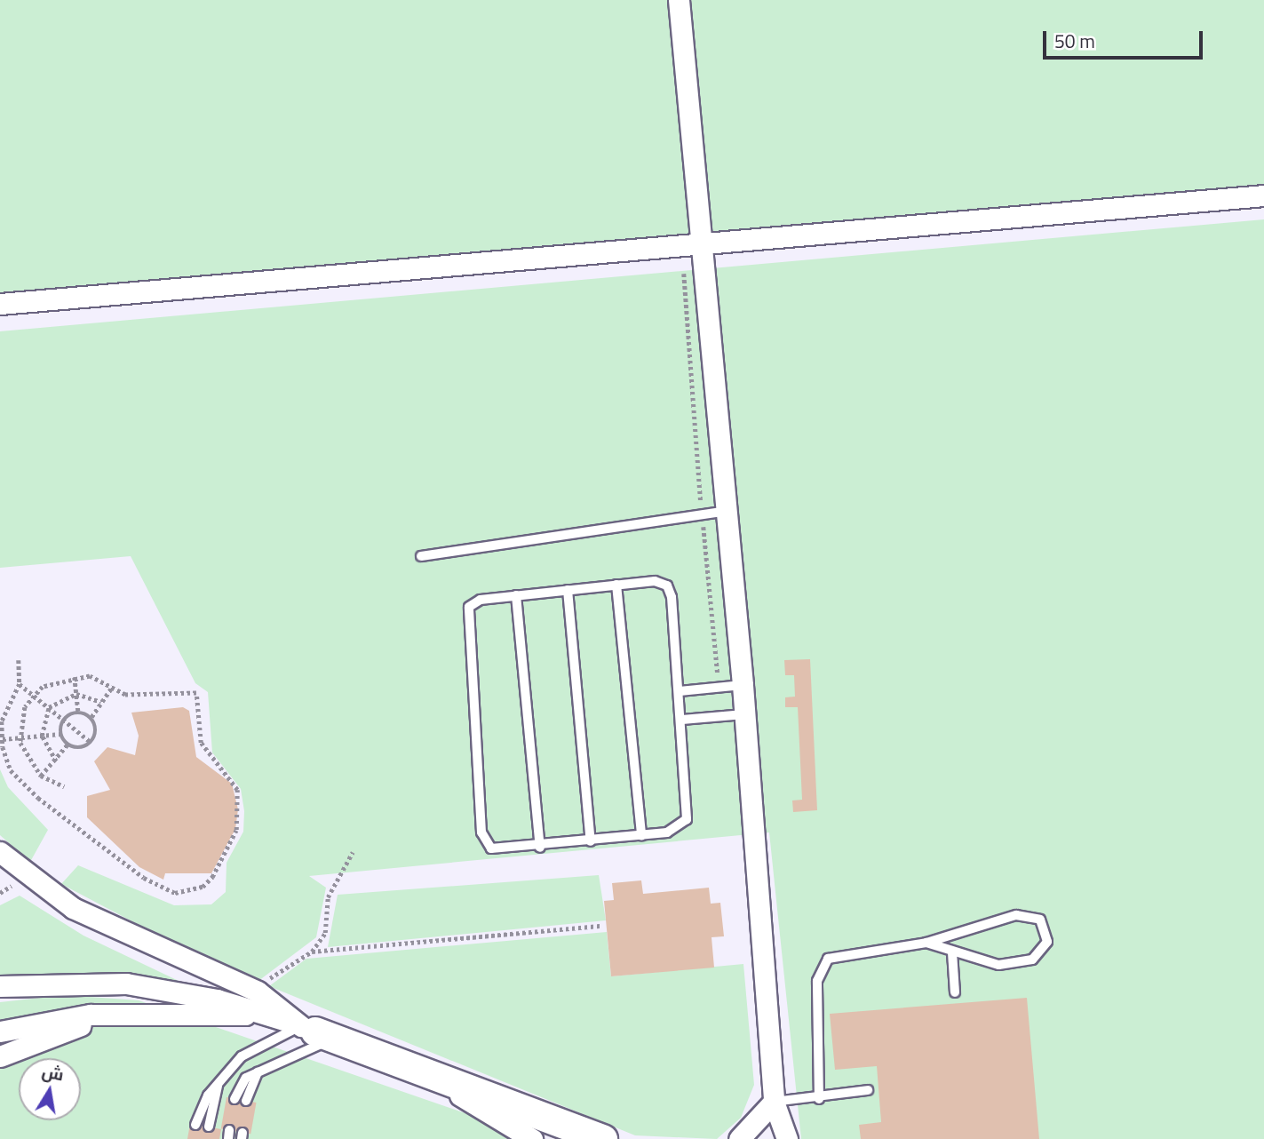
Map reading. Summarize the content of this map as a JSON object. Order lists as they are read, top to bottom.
{
  "scale_bar": "50 m",
  "north": "top"
}
